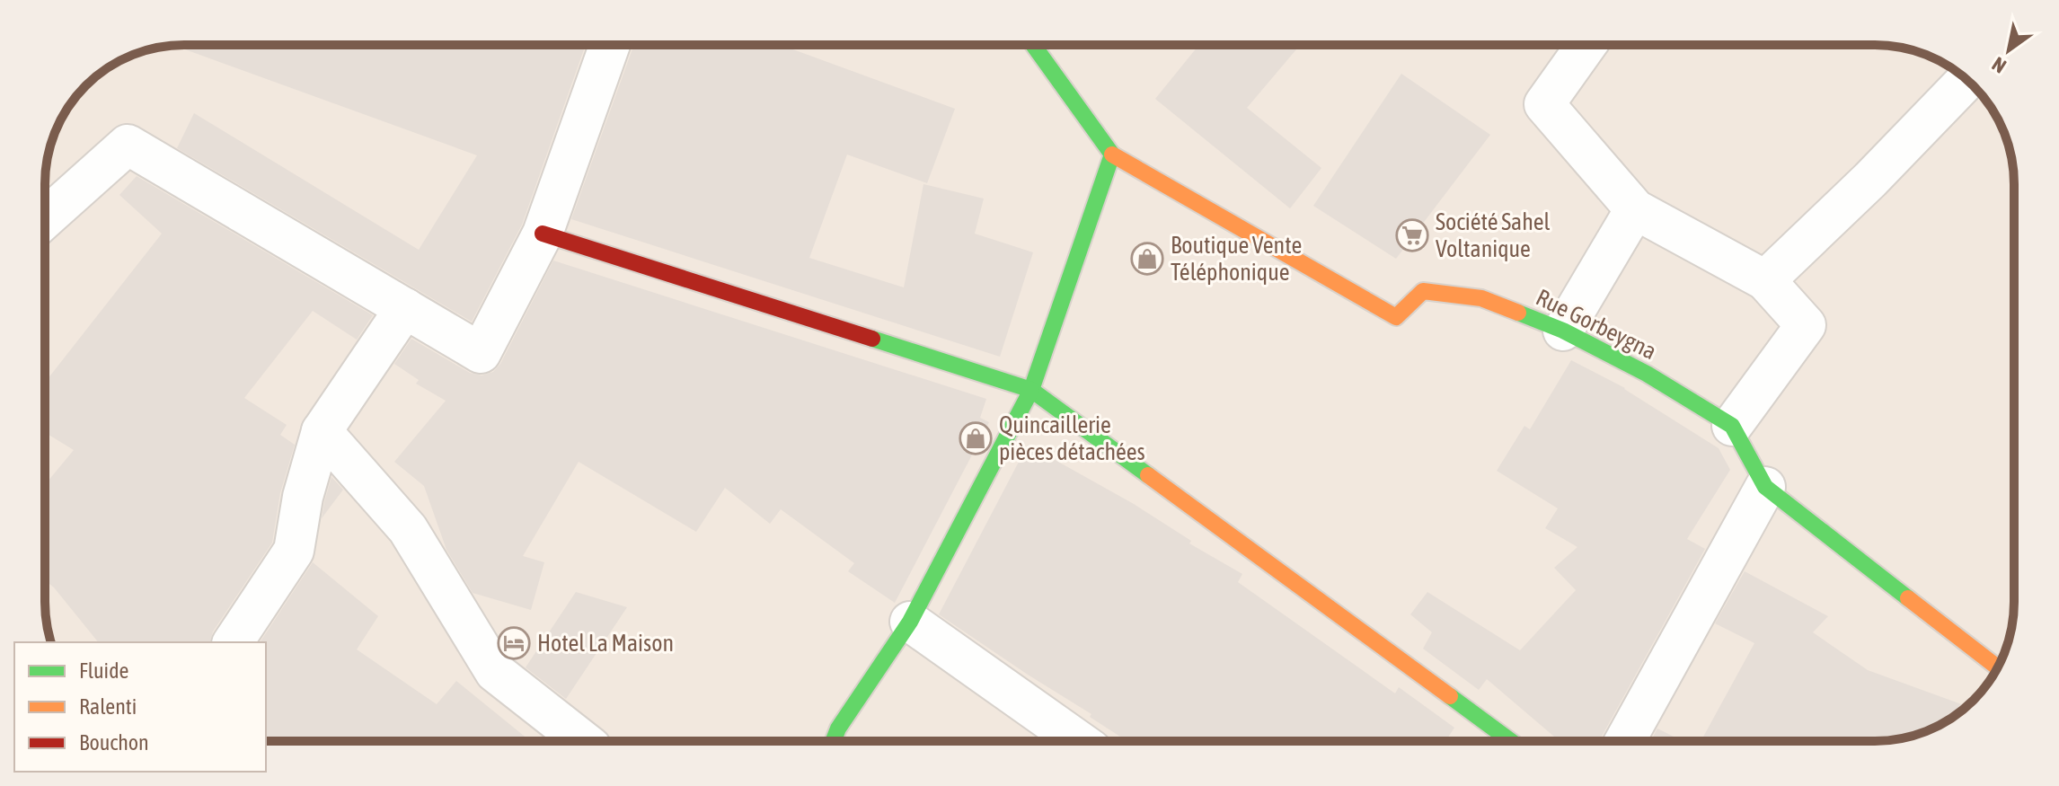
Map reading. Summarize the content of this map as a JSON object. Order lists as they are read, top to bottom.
{
  "streets": {
    "street": ["Rue Gorbeygna"]
  },
  "places": {
    "supermarket": ["Société Sahel Voltanique"],
    "shop": ["Boutique Vente Téléphonique", "Quincaillerie pièces détachées"],
    "hotel": ["Hotel La Maison"]
  },
  "legend": ["Fluide", "Ralenti", "Bouchon"],
  "north": "bottom left"
}
